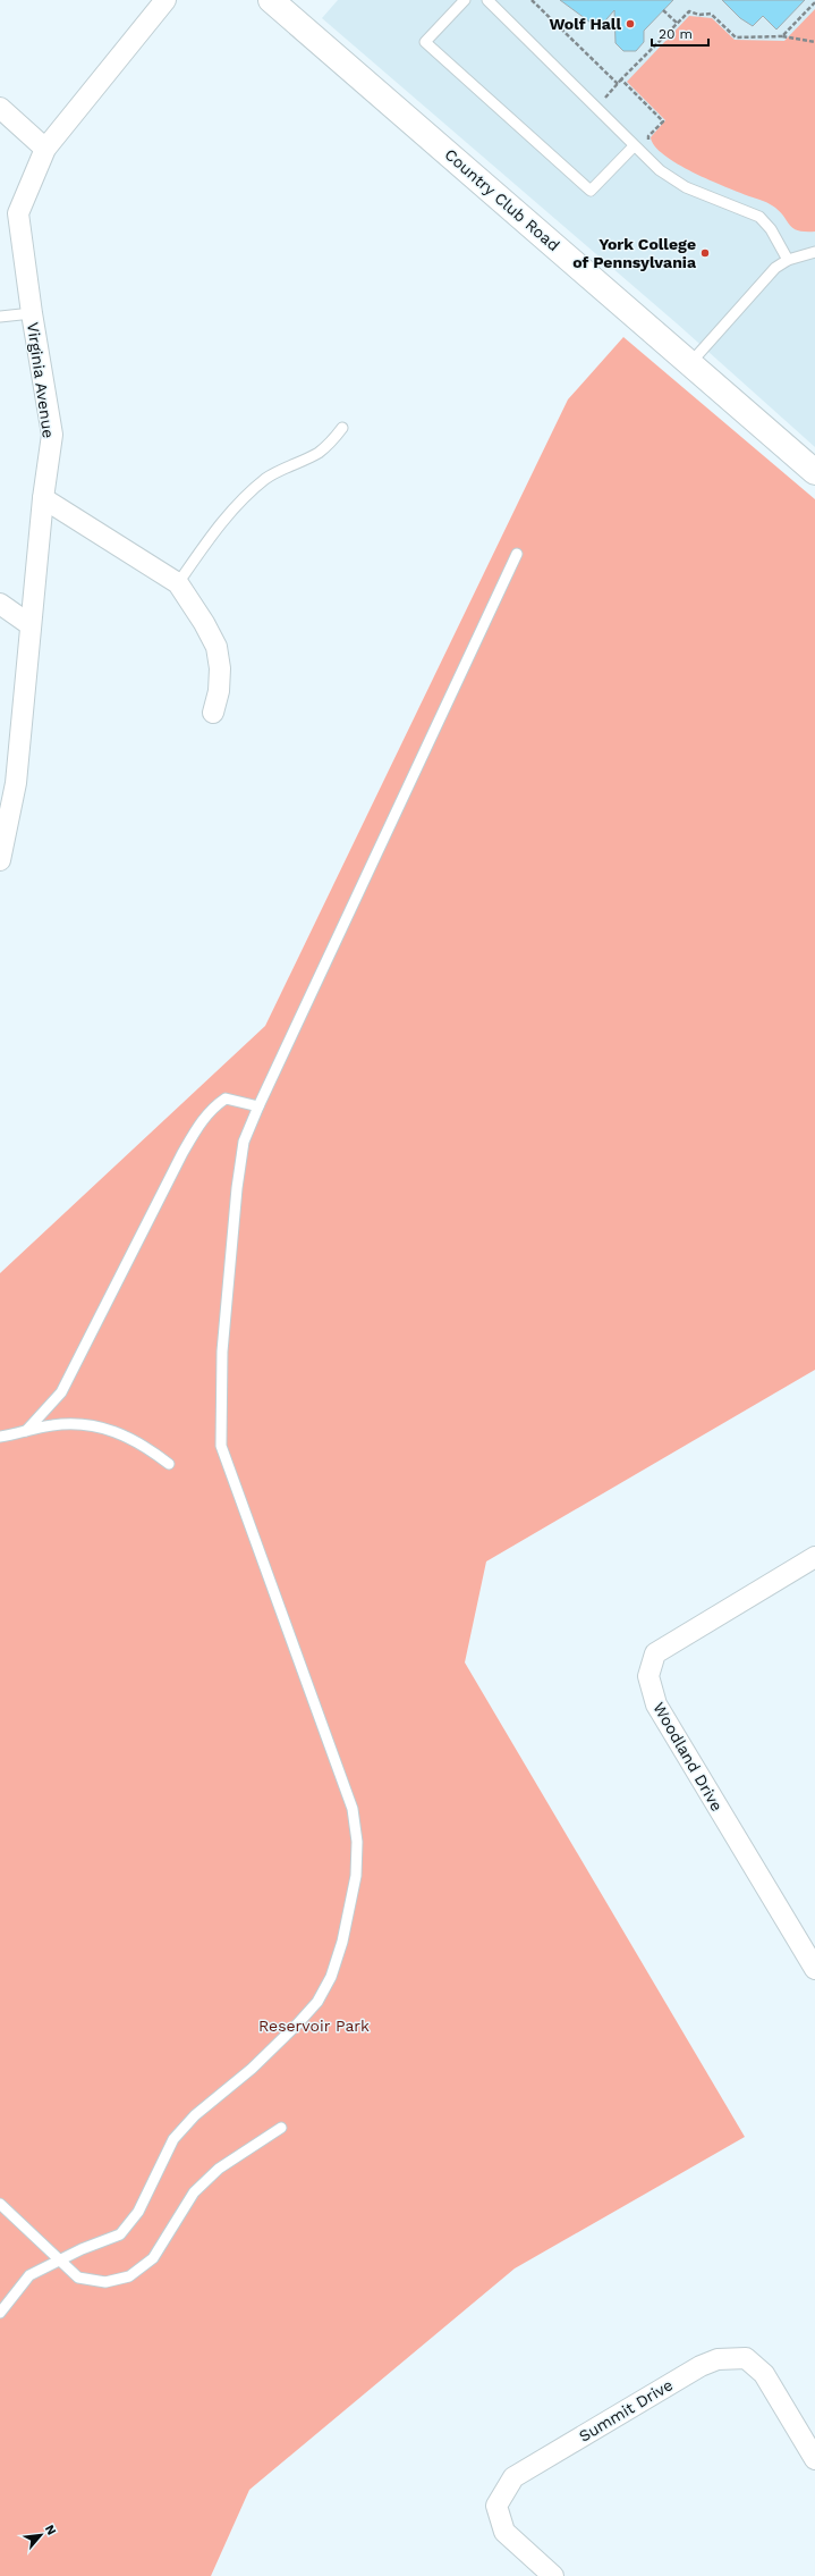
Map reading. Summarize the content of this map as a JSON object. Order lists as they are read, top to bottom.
{
  "streets": {
    "main road": ["Country Club Road"],
    "street": ["Virginia Avenue", "Woodland Drive", "Summit Drive"]
  },
  "parks": ["Reservoir Park"],
  "places": ["Wolf Hall", "York College of Pennsylvania"],
  "scale_bar": "20 m",
  "north": "top right"
}
